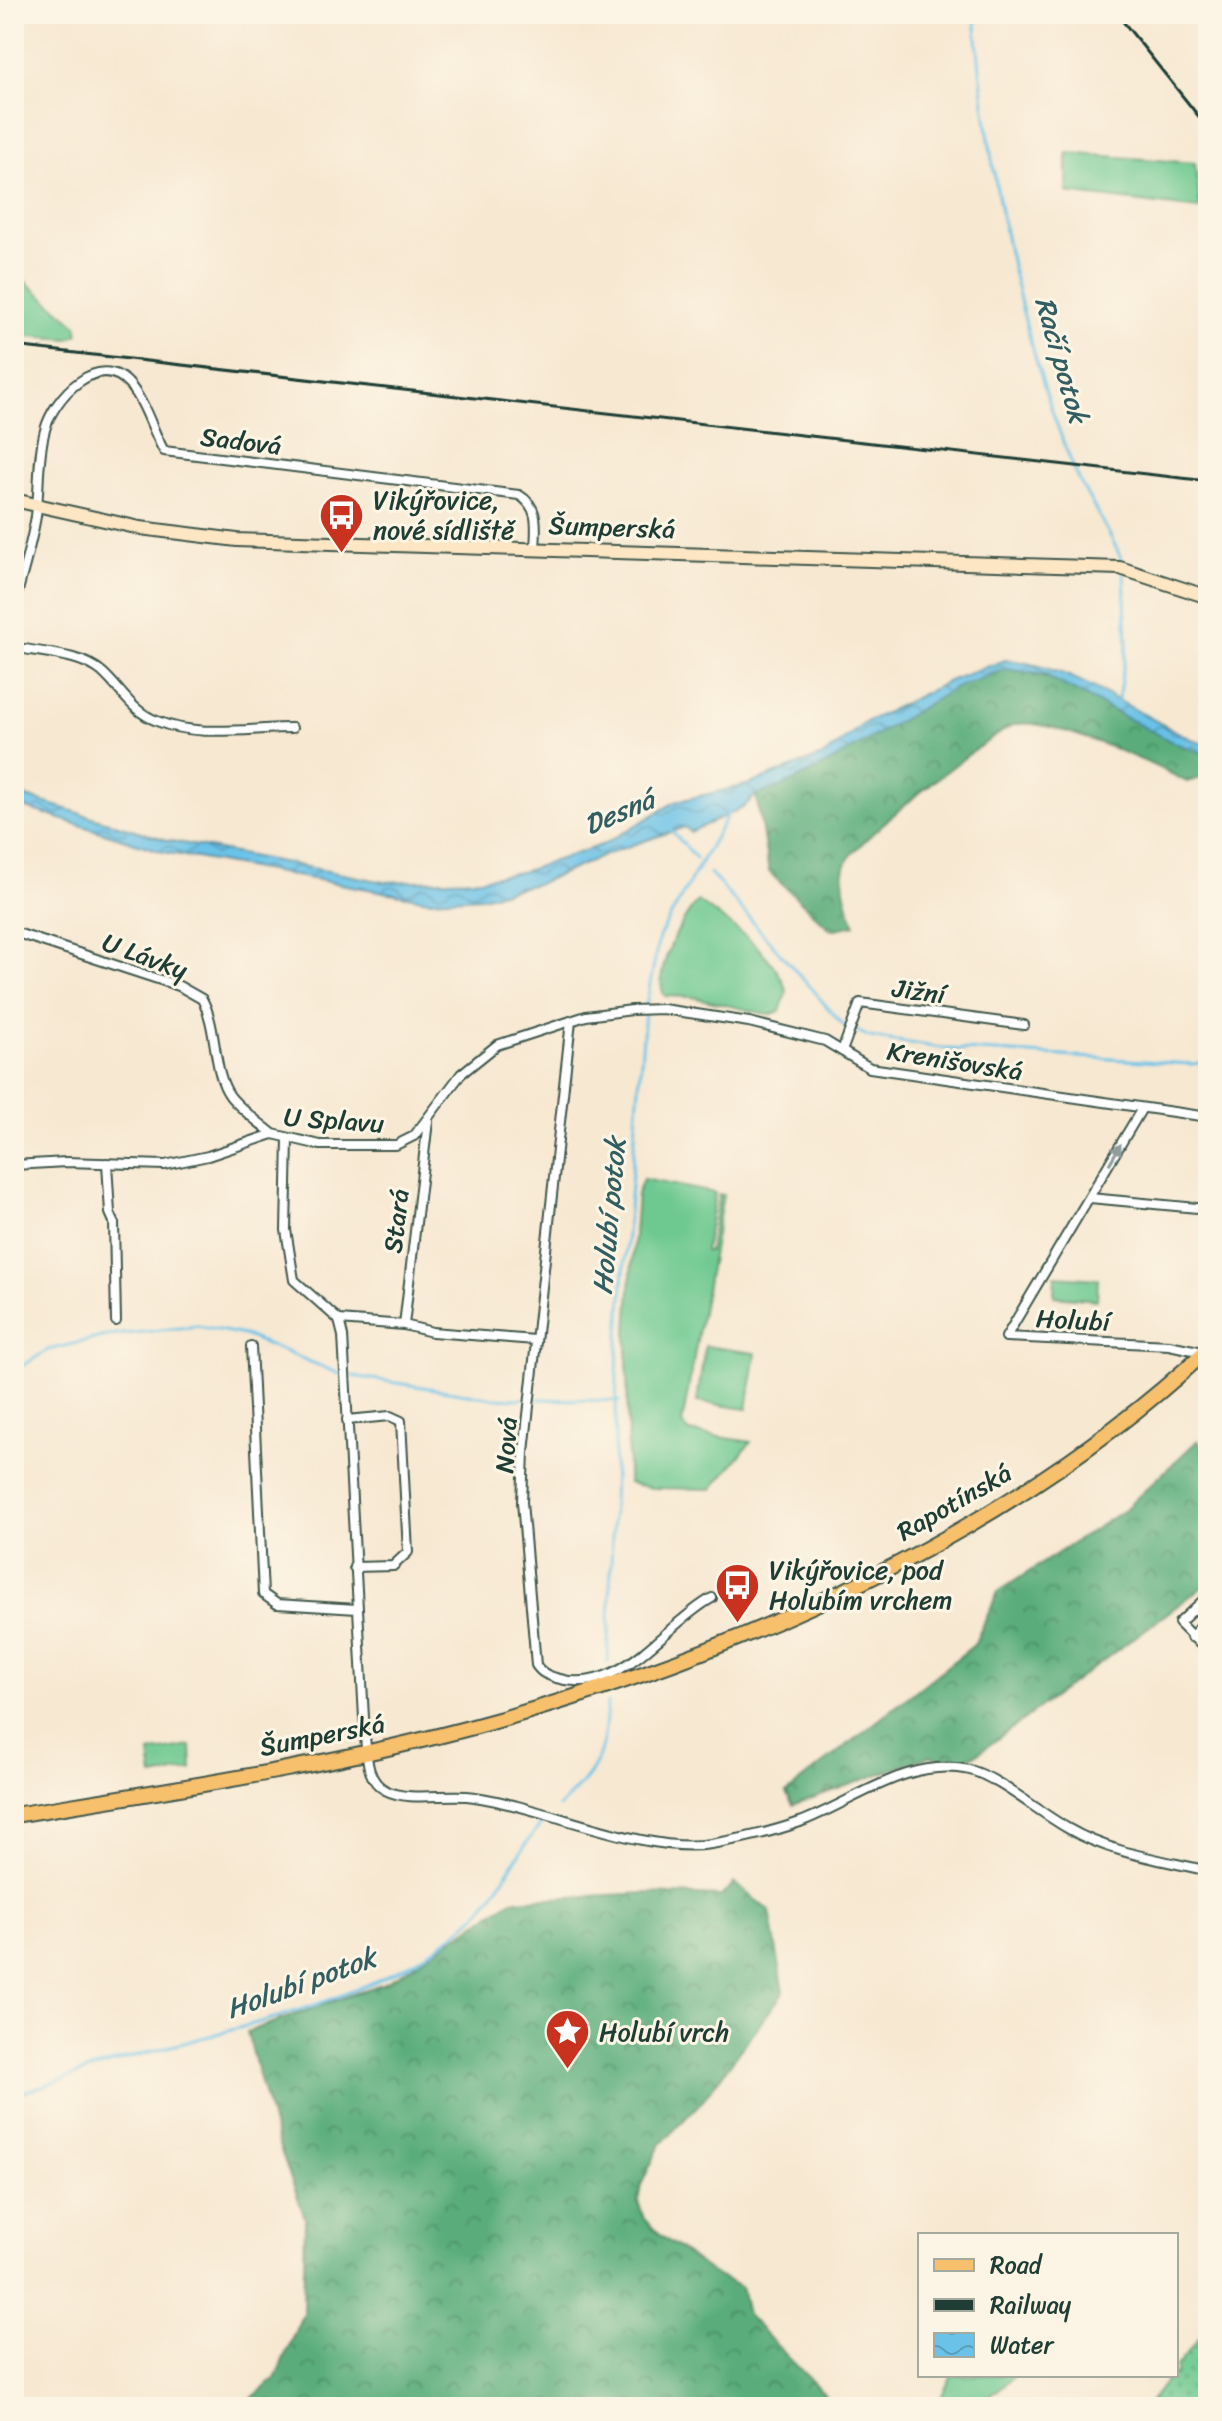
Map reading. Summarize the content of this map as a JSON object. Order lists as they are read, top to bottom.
{
  "streets": {
    "main road": ["Šumperská", "Rapotínská"],
    "street": [
      "Sadová",
      "U Lávky",
      "Jižní",
      "Krenišovská",
      "U Splavu",
      "Stará",
      "Holubí",
      "Nová"
    ]
  },
  "crossings": [
    ["Sadová", "Šumperská"],
    ["Šumperská", "Rapotínská"],
    ["U Lávky", "U Splavu"],
    ["Jižní", "Krenišovská"],
    ["Krenišovská", "U Splavu"],
    ["U Splavu", "Stará"],
    ["U Splavu", "Nová"],
    ["Holubí", "Rapotínská"]
  ],
  "water": ["Račí potok", "Desná", "Holubí potok"],
  "places": {
    "bus stop": ["Vikýřovice, nové sídliště", "Vikýřovice, pod Holubím vrchem"],
    "place": ["Holubí vrch"]
  },
  "legend": ["Road", "Railway", "Water"]
}
